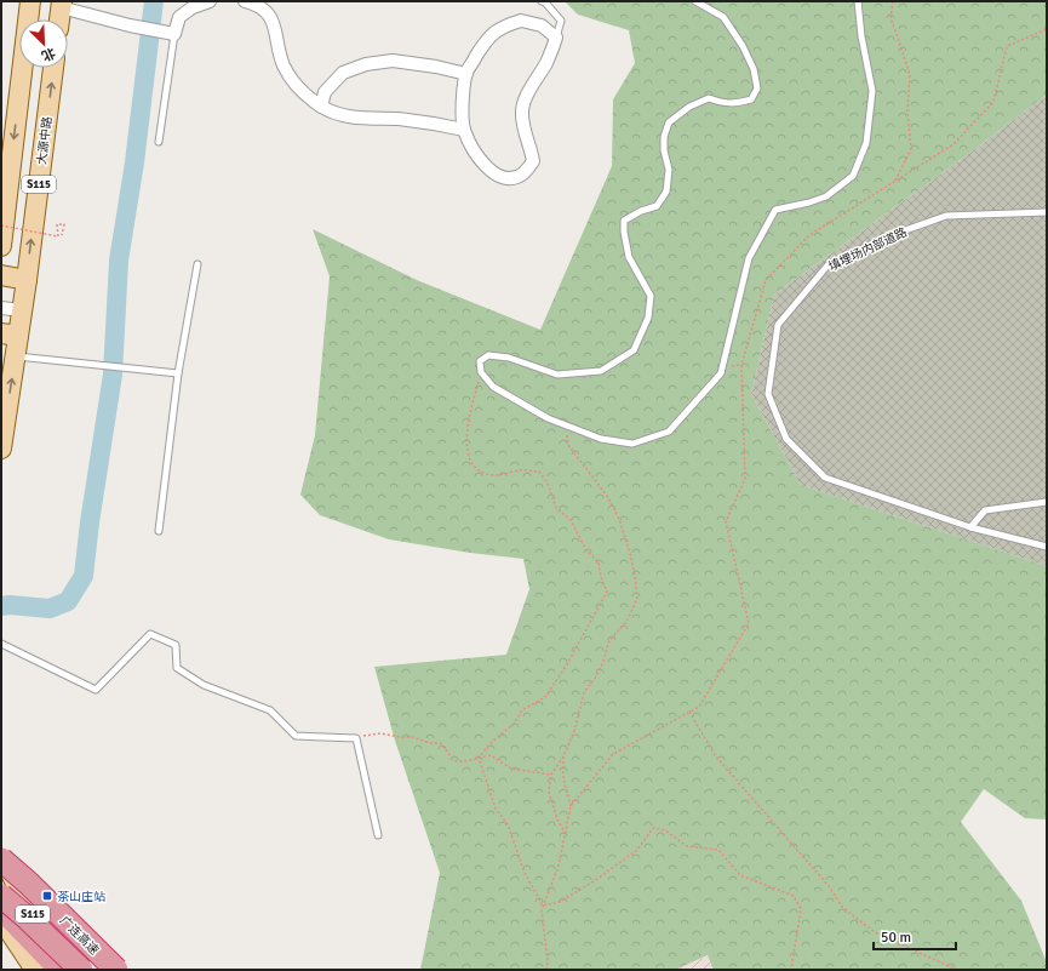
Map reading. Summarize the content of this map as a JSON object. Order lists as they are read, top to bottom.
{
  "streets": {
    "highway": ["广连高速"],
    "main road": ["大源中路", "S115"],
    "lane": ["填埋场内部道路"]
  },
  "crossings": [
    ["大源中路", "S115"]
  ],
  "places": {
    "transit": ["茶山庄站"]
  },
  "scale_bar": "50 m",
  "north": "bottom right"
}
